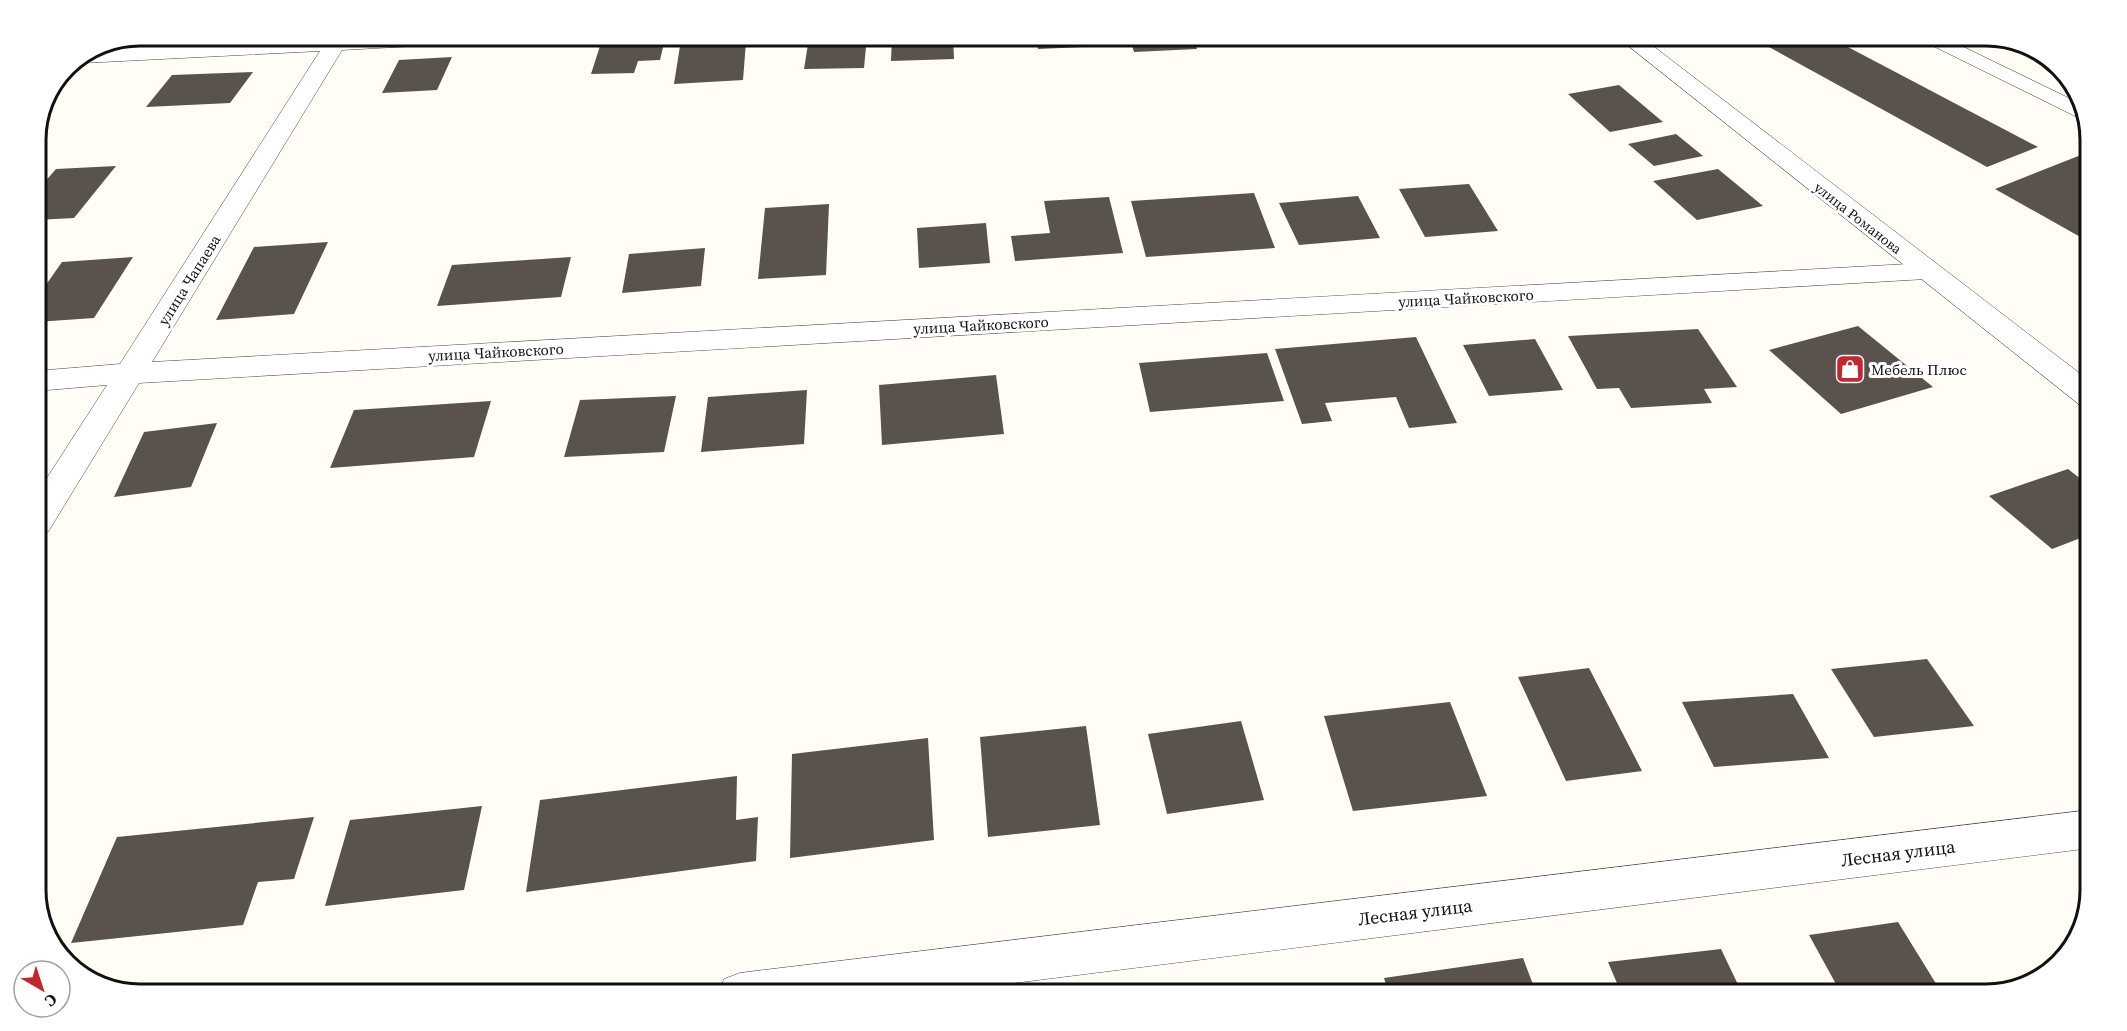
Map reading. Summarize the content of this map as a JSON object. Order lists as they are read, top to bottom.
{
  "streets": {
    "street": [
      "улица Романова",
      "улица Чапаева",
      "улица Чайковского",
      "Лесная улица"
    ]
  },
  "crossings": [
    ["улица Романова", "улица Чайковского"],
    ["улица Чапаева", "улица Чайковского"]
  ],
  "places": {
    "shop": ["Мебель Плюс"]
  },
  "north": "bottom right"
}
